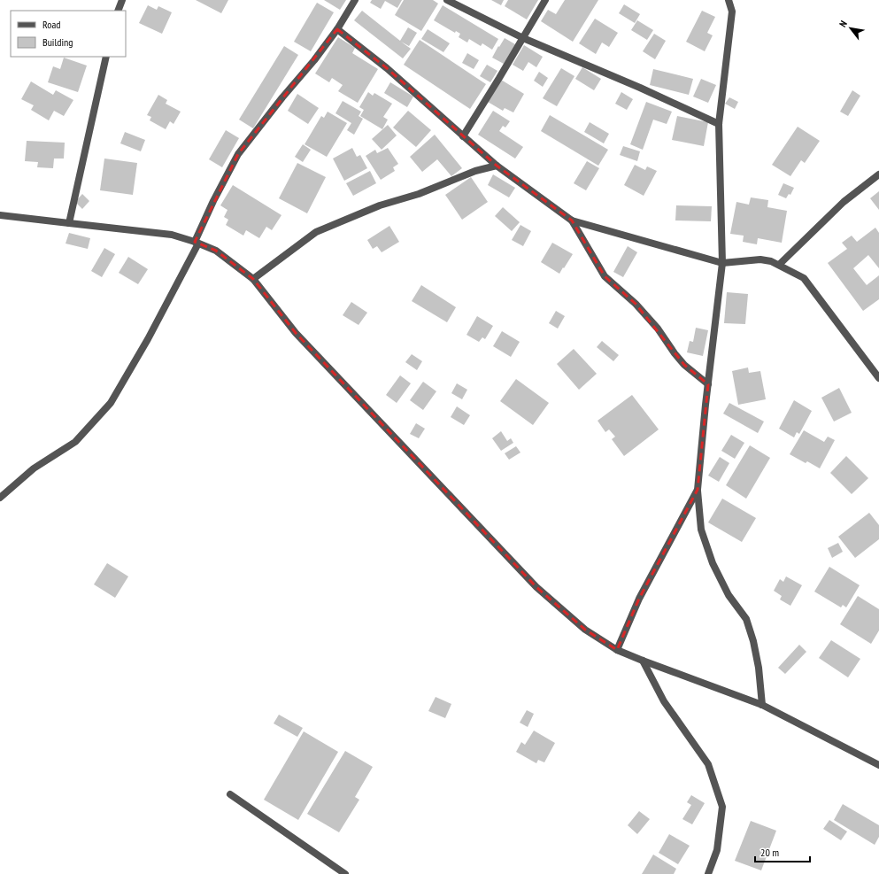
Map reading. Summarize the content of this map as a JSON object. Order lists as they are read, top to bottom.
{
  "legend": ["Road", "Building"],
  "scale_bar": "20 m",
  "north": "top left"
}
